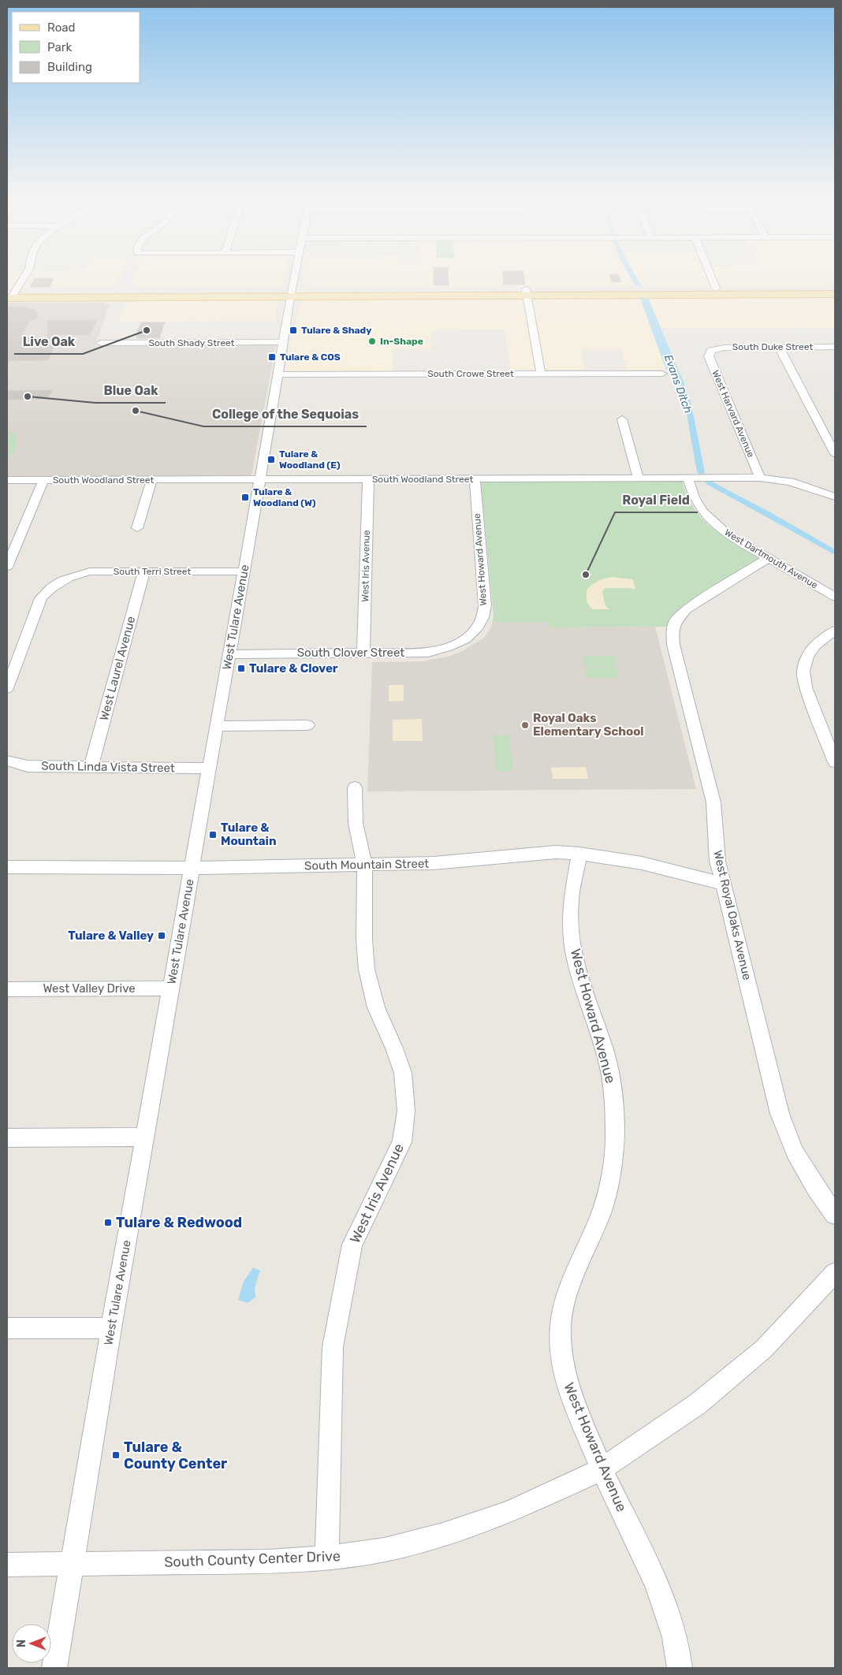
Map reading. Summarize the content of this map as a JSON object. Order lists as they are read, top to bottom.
{
  "streets": {
    "street": [
      "South Shady Street",
      "South Duke Street",
      "South Crowe Street",
      "West Harvard Avenue",
      "South Woodland Street",
      "West Dartmouth Avenue",
      "West Howard Avenue",
      "West Iris Avenue",
      "South Terri Street",
      "West Tulare Avenue",
      "South Clover Street",
      "West Laurel Avenue",
      "South Linda Vista Street",
      "South Mountain Street",
      "West Royal Oaks Avenue",
      "West Valley Drive",
      "South County Center Drive"
    ]
  },
  "crossings": [
    ["South Shady Street", "West Tulare Avenue"],
    ["South Duke Street", "West Harvard Avenue"],
    ["South Crowe Street", "West Tulare Avenue"],
    ["West Harvard Avenue", "South Woodland Street"],
    ["South Woodland Street", "West Dartmouth Avenue"],
    ["South Woodland Street", "West Howard Avenue"],
    ["South Woodland Street", "West Iris Avenue"],
    ["South Woodland Street", "West Tulare Avenue"],
    ["West Dartmouth Avenue", "West Royal Oaks Avenue"],
    ["West Howard Avenue", "South Clover Street"],
    ["West Howard Avenue", "South Mountain Street"],
    ["West Howard Avenue", "South County Center Drive"],
    ["West Iris Avenue", "South Clover Street"],
    ["West Iris Avenue", "South Mountain Street"],
    ["West Iris Avenue", "South County Center Drive"],
    ["South Terri Street", "West Tulare Avenue"],
    ["South Terri Street", "West Laurel Avenue"],
    ["West Tulare Avenue", "South Clover Street"],
    ["West Tulare Avenue", "South Linda Vista Street"],
    ["West Tulare Avenue", "South Mountain Street"],
    ["West Tulare Avenue", "West Valley Drive"],
    ["West Tulare Avenue", "South County Center Drive"],
    ["West Laurel Avenue", "South Linda Vista Street"],
    ["South Mountain Street", "West Royal Oaks Avenue"]
  ],
  "water": ["Evans Ditch"],
  "places": {
    "other": [
      "Live Oak",
      "In-Shape",
      "Blue Oak",
      "College of the Sequoias",
      "Royal Field",
      "Royal Oaks Elementary School"
    ],
    "transit": [
      "Tulare & Shady",
      "Tulare & COS",
      "Tulare & Woodland (E)",
      "Tulare & Woodland (W)",
      "Tulare & Clover",
      "Tulare & Mountain",
      "Tulare & Valley",
      "Tulare & Redwood",
      "Tulare & County Center"
    ]
  },
  "legend": ["Road", "Park", "Building"],
  "north": "left"
}
